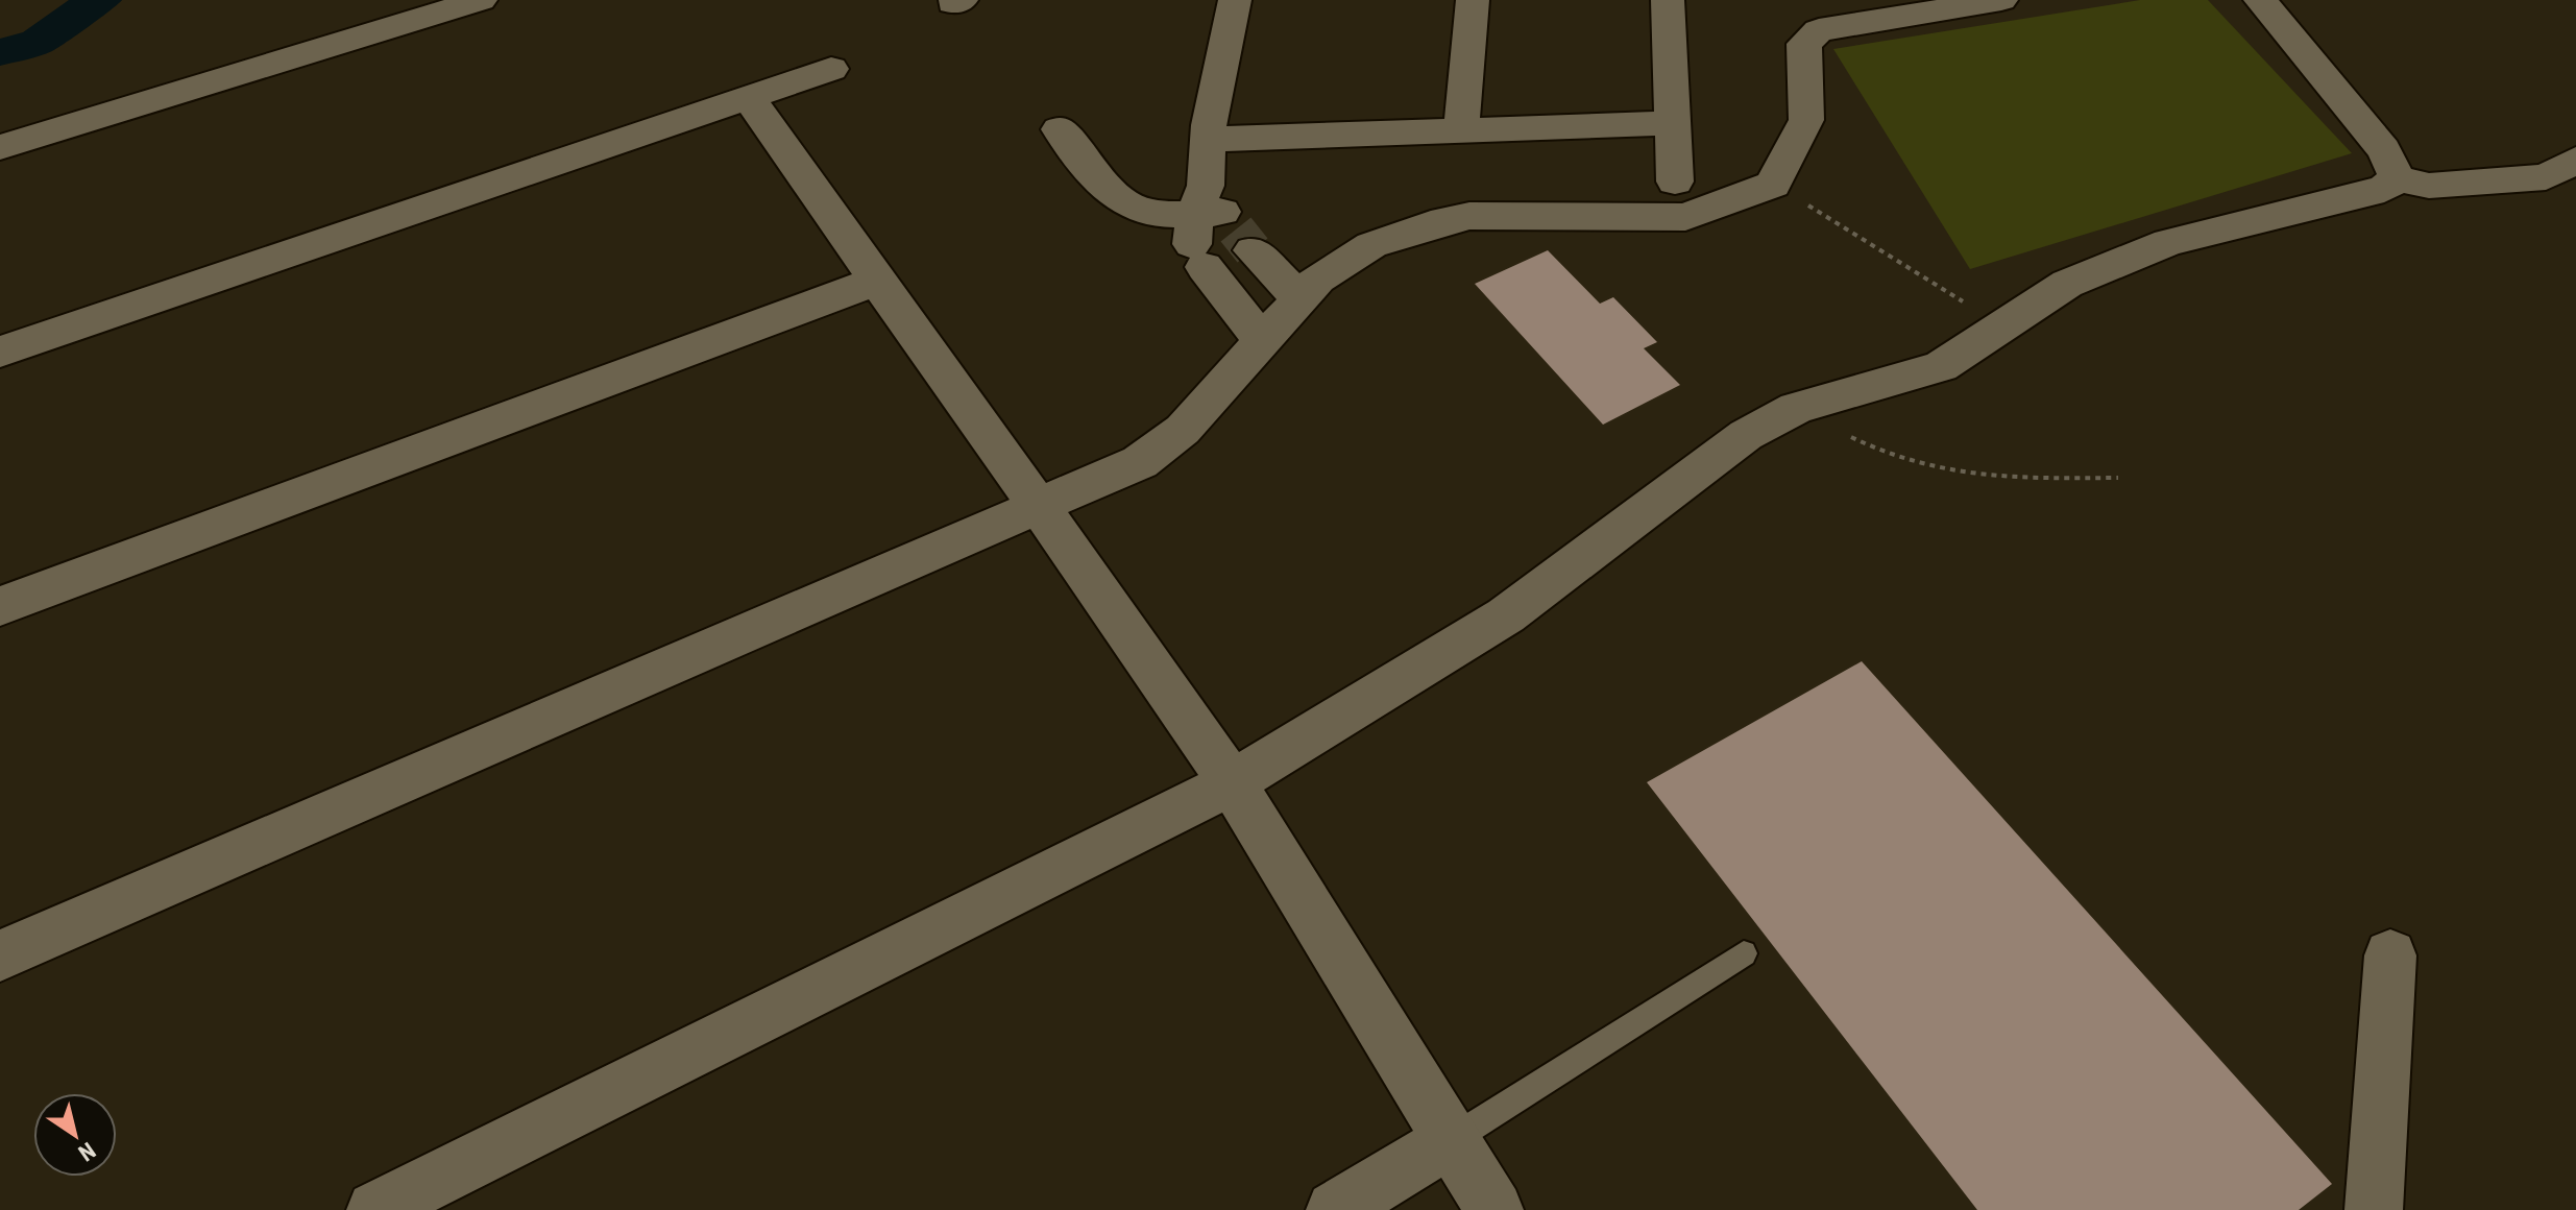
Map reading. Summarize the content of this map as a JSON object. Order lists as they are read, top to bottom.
{
  "north": "bottom right"
}
